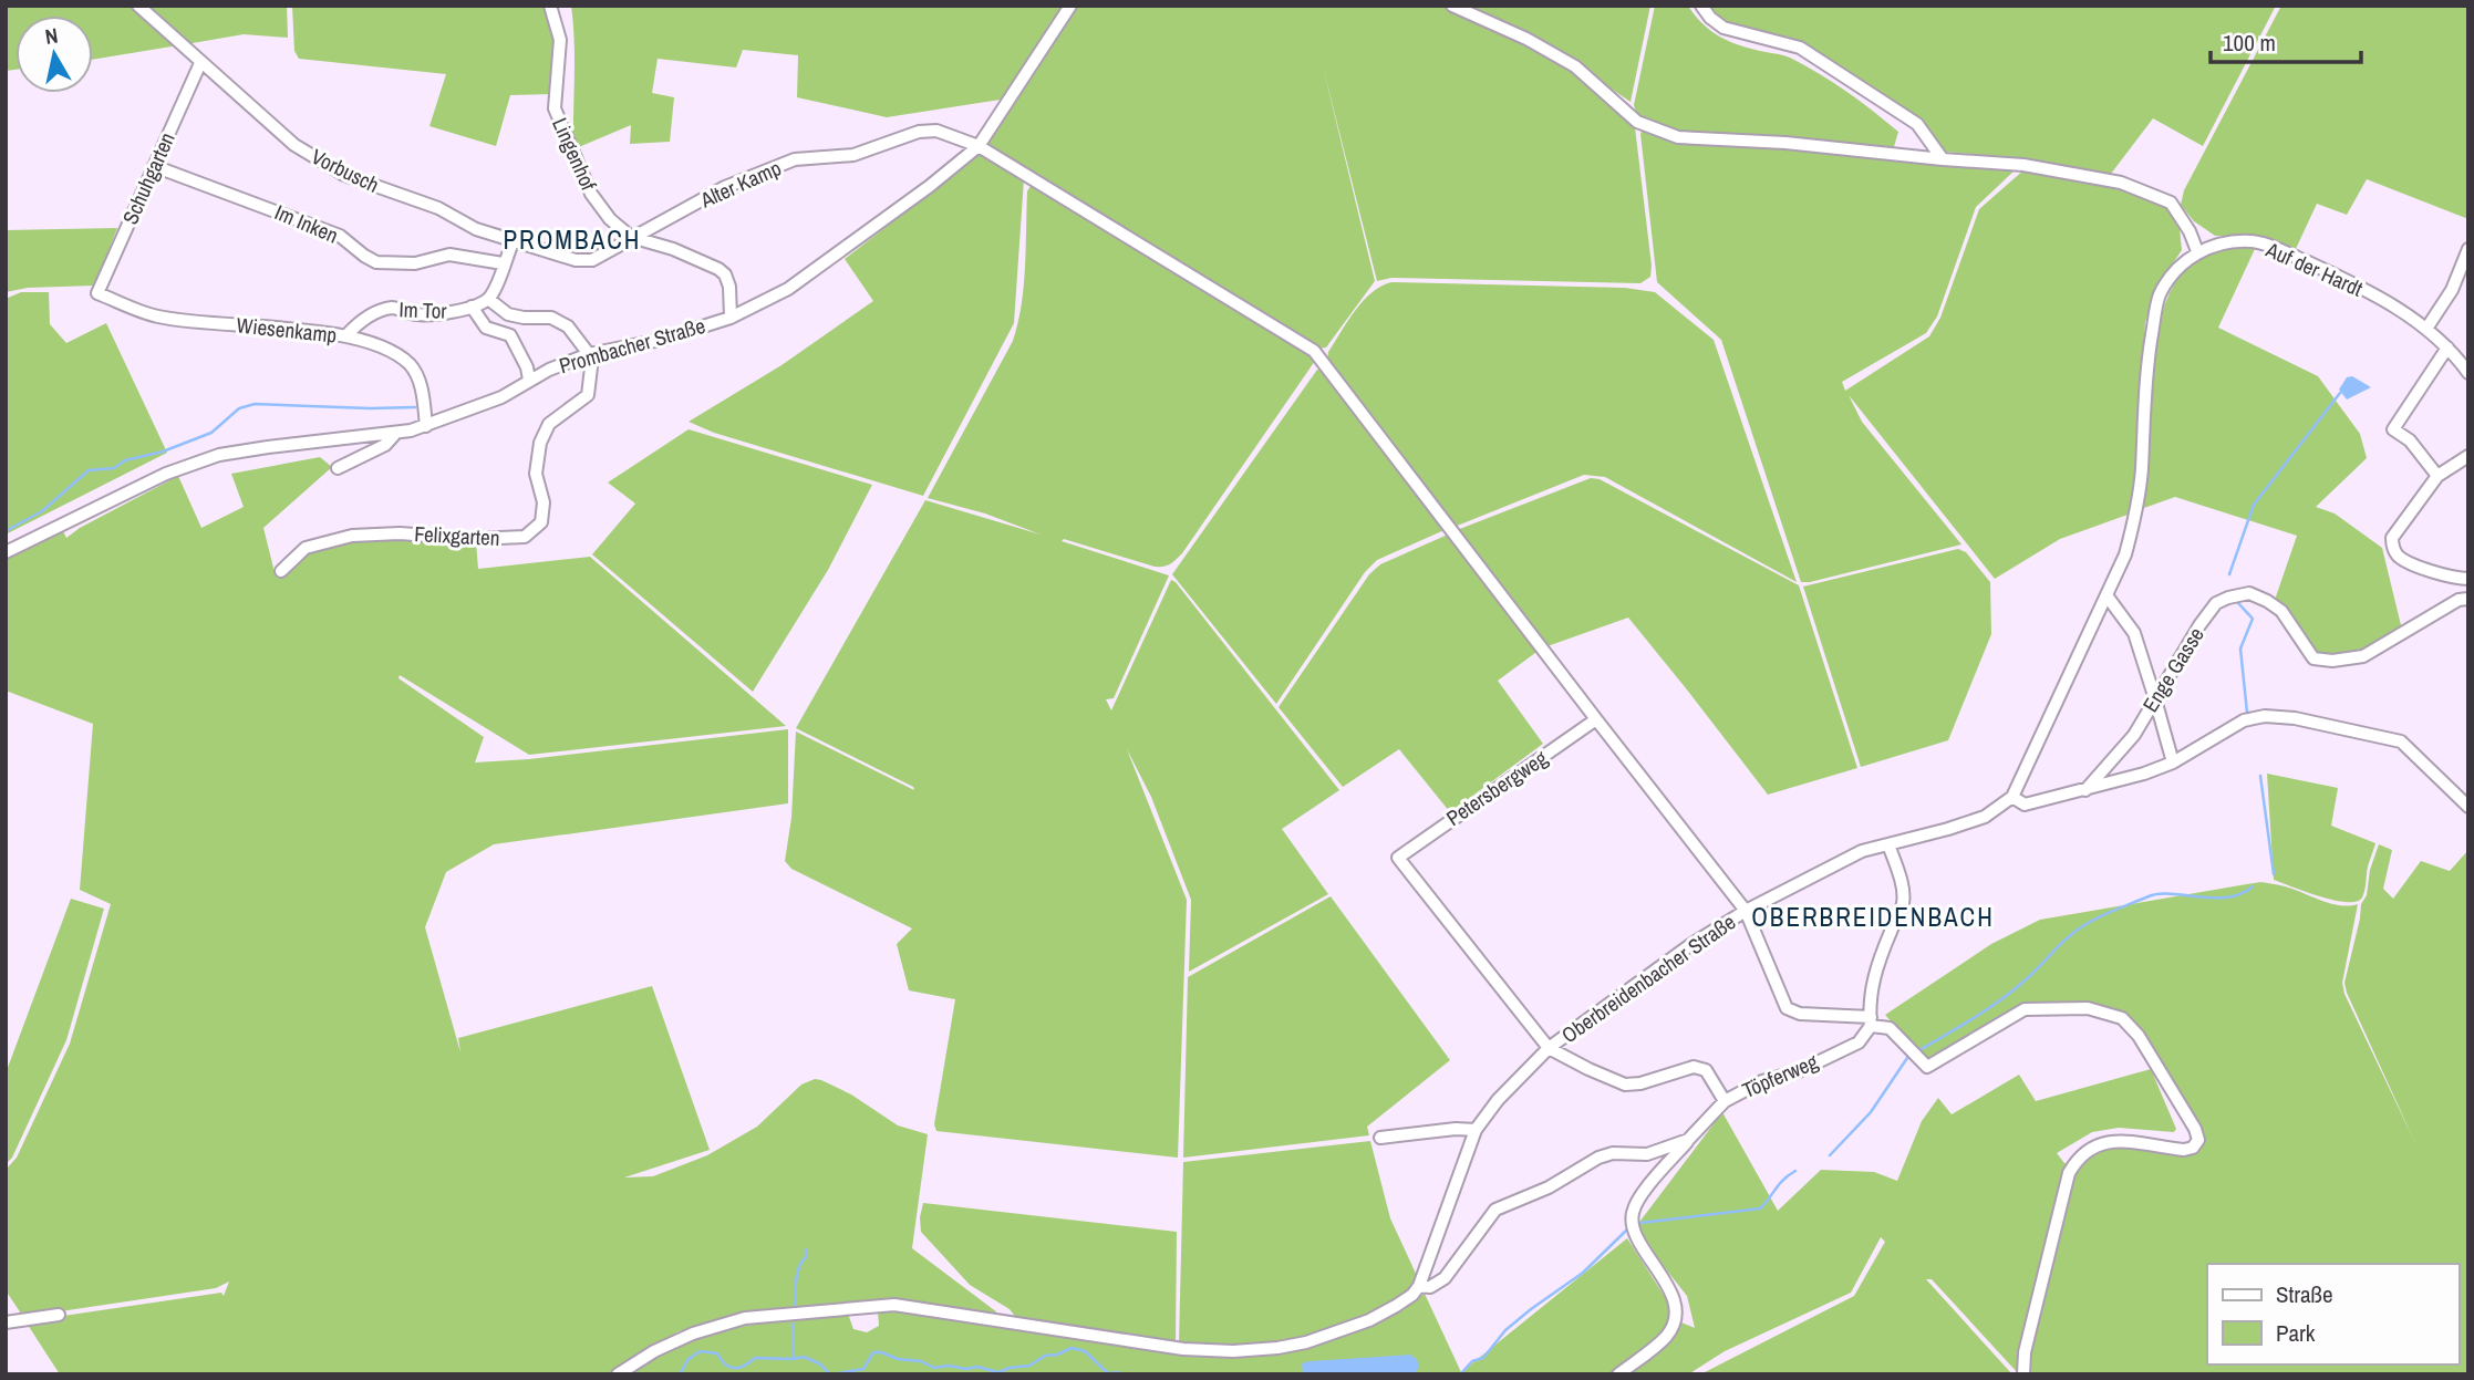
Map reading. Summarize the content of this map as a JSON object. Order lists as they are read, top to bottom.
{
  "streets": {
    "street": [
      "Lingenhof",
      "Vorbusch",
      "Schuhgarten",
      "Alter Kamp",
      "Im Inken",
      "Auf der Hardt",
      "Im Tor",
      "Wiesenkamp",
      "Prombacher Straße",
      "Felixgarten",
      "Enge Gasse",
      "Petersbergweg",
      "Oberbreidenbacher Straße",
      "Töpferweg"
    ]
  },
  "crossings": [
    ["Lingenhof", "Alter Kamp"],
    ["Lingenhof", "Prombacher Straße"],
    ["Vorbusch", "Schuhgarten"],
    ["Vorbusch", "Alter Kamp"],
    ["Schuhgarten", "Im Inken"],
    ["Schuhgarten", "Wiesenkamp"],
    ["Alter Kamp", "Prombacher Straße"],
    ["Alter Kamp", "Petersbergweg"],
    ["Im Tor", "Wiesenkamp"],
    ["Wiesenkamp", "Prombacher Straße"],
    ["Prombacher Straße", "Felixgarten"],
    ["Petersbergweg", "Oberbreidenbacher Straße"],
    ["Oberbreidenbacher Straße", "Töpferweg"]
  ],
  "districts": ["PROMBACH", "OBERBREIDENBACH"],
  "legend": ["Straße", "Park"],
  "scale_bar": "100 m",
  "north": "top"
}
